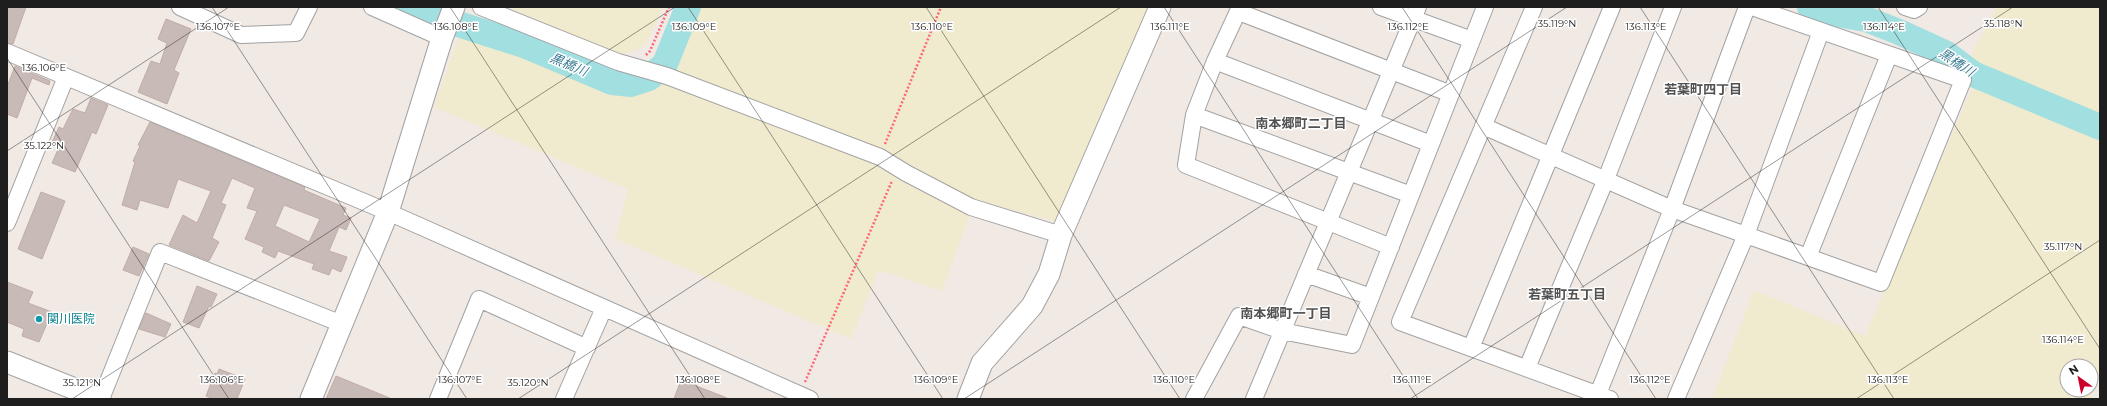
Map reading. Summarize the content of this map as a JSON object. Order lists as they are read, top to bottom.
{
  "districts": [
    "若葉町四丁目",
    "南本郷町二丁目",
    "若葉町五丁目",
    "南本郷町一丁目"
  ],
  "water": ["黒橋川"],
  "places": ["関川医院"],
  "north": "top left",
  "coordinates": [
    "35.119°N",
    "35.118°N",
    "136.107°E",
    "136.108°E",
    "136.109°E",
    "136.110°E",
    "136.111°E",
    "136.112°E",
    "136.113°E",
    "136.114°E",
    "136.106°E",
    "35.122°N",
    "35.117°N",
    "35.121°N",
    "35.120°N"
  ]
}
